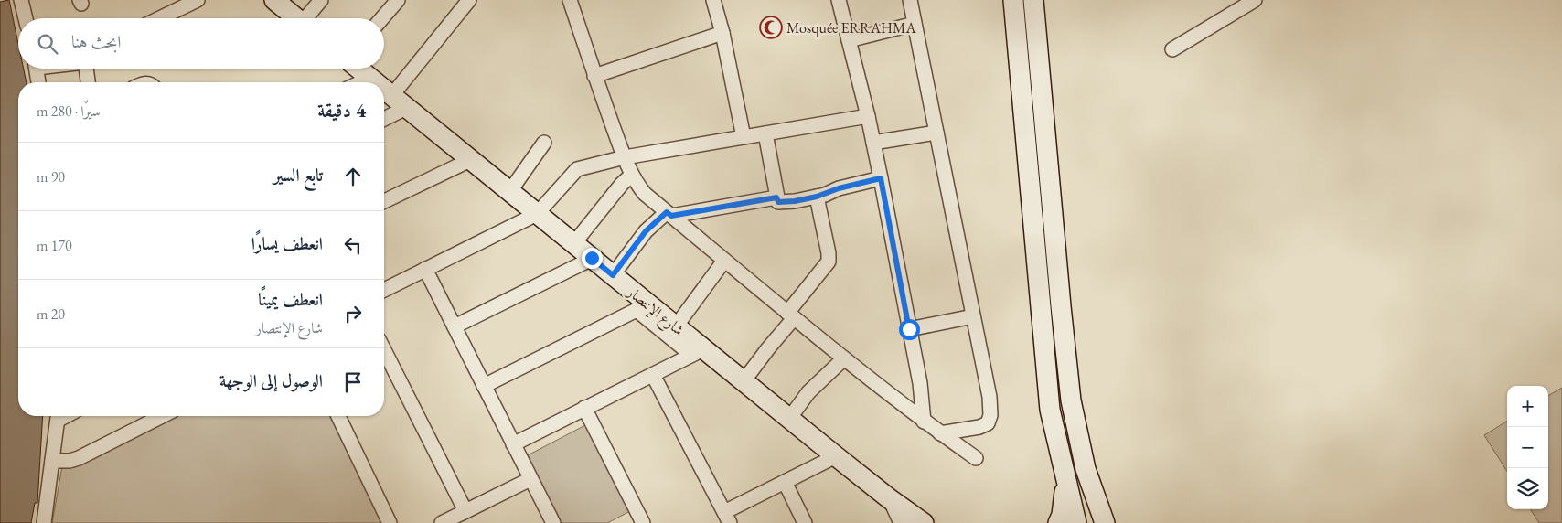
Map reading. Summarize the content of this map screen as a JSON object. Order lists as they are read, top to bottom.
{
  "streets": {
    "main road": ["شارع الإنتصار"]
  },
  "places": {
    "mosque": ["Mosquée ERRAHMA"]
  },
  "page": {
    "search": "ابحث هنا",
    "heading": ["4 دقيقة", "سيرًا · 280 m"],
    "list": [
      ["تابع السير", "90 m"],
      ["انعطف يسارًا", "170 m"],
      ["انعطف يمينًا", "شارع الإنتصار", "20 m"],
      "الوصول إلى الوجهة"
    ],
    "map_buttons": ["+", "−"]
  }
}
